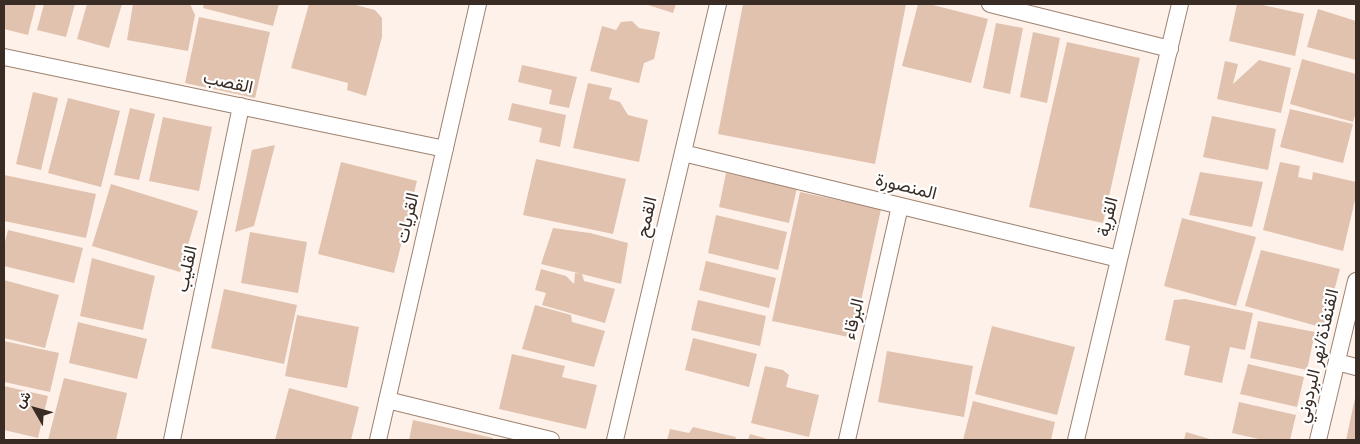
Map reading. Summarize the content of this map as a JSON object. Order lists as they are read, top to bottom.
{
  "streets": {
    "street": [
      "القصب",
      "المنصورة",
      "القمح",
      "القرية",
      "القريات",
      "القليب",
      "البرقاء",
      "القنفذة/نهر البردوني"
    ]
  },
  "crossings": [
    ["القصب", "القريات"],
    ["القصب", "القليب"],
    ["المنصورة", "القمح"],
    ["المنصورة", "القرية"],
    ["المنصورة", "البرقاء"]
  ],
  "north": "top left"
}
